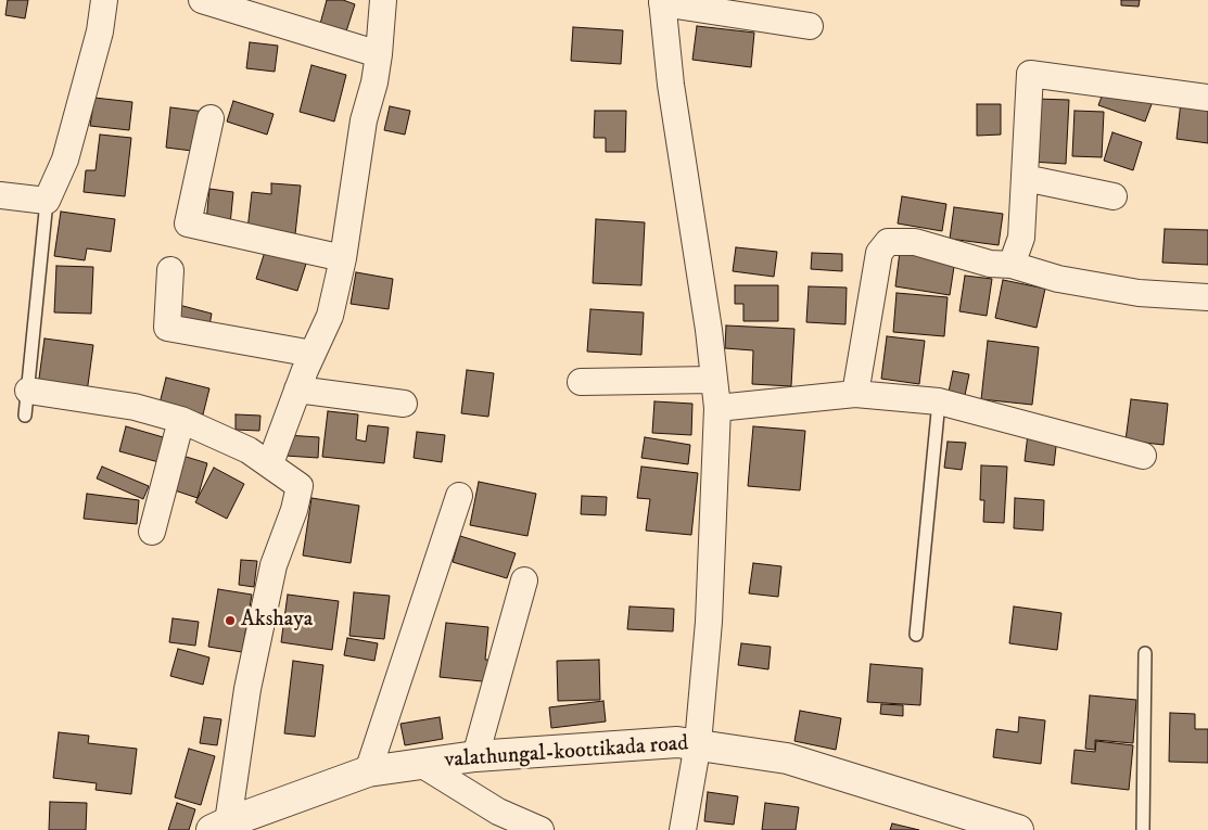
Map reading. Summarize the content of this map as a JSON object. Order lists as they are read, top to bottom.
{
  "streets": {
    "street": ["valathungal-koottikada road"]
  },
  "places": ["Akshaya"]
}
